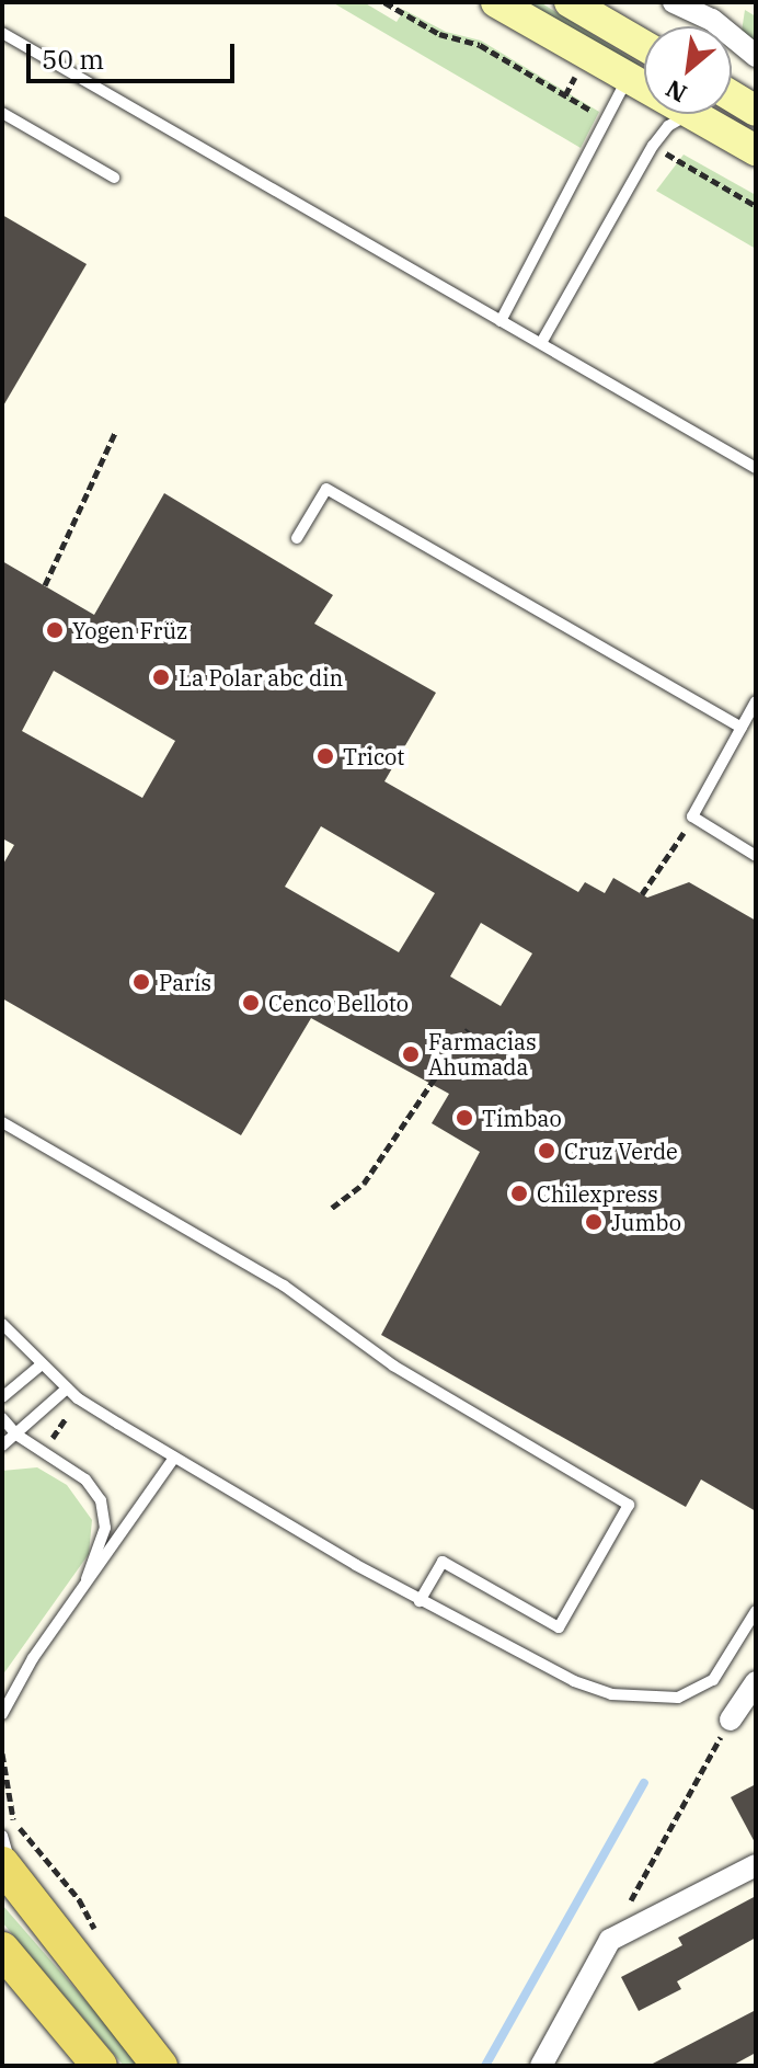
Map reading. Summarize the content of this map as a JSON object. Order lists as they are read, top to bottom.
{
  "places": [
    "Yogen Früz",
    "La Polar abc din",
    "Tricot",
    "París",
    "Cenco Belloto",
    "Farmacias Ahumada",
    "Timbao",
    "Cruz Verde",
    "Chilexpress",
    "Jumbo"
  ],
  "scale_bar": "50 m",
  "north": "bottom left"
}
